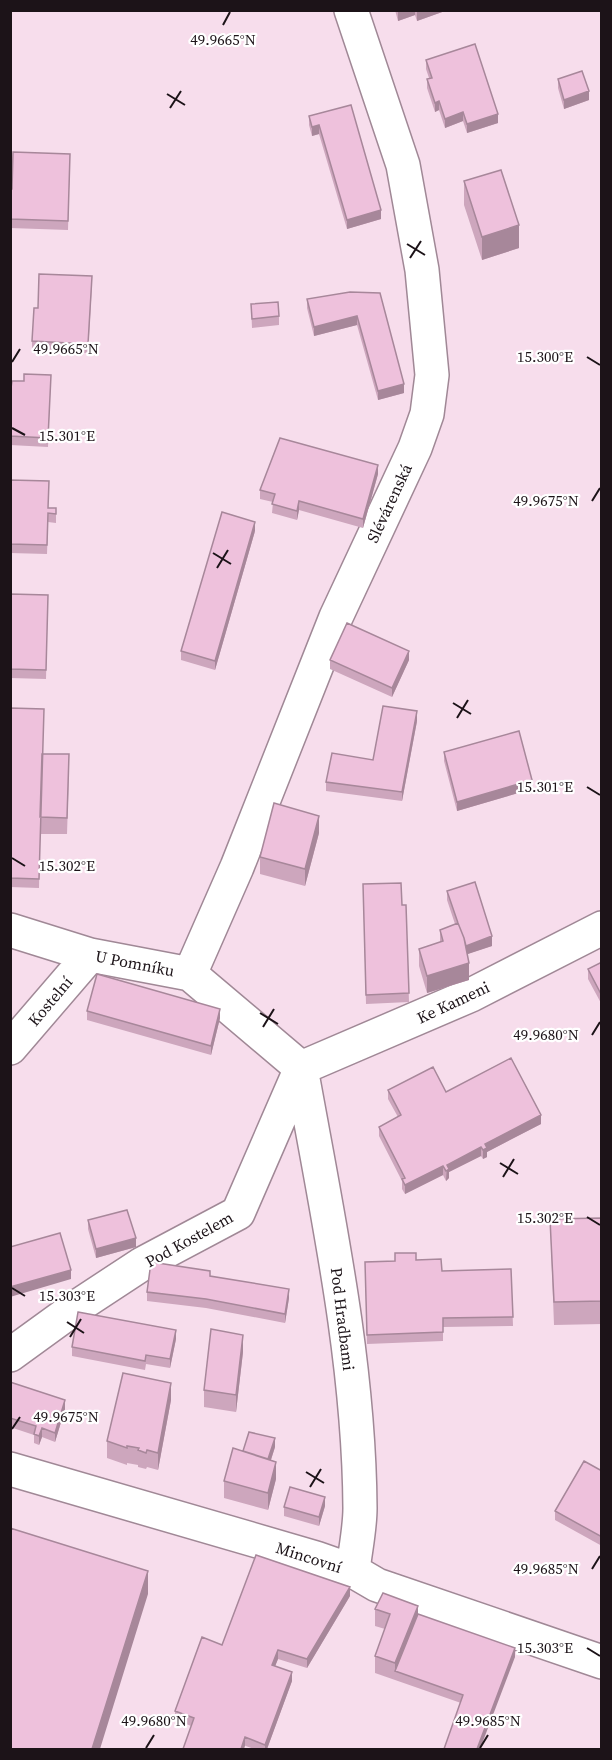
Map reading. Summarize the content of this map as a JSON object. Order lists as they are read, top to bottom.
{
  "streets": {
    "street": [
      "Slévárenská",
      "U Pomníku",
      "Kostelní",
      "Ke Kameni",
      "Pod Kostelem",
      "Pod Hradbami",
      "Mincovní"
    ]
  },
  "crossings": [
    ["Slévárenská", "U Pomníku"],
    ["U Pomníku", "Kostelní"],
    ["U Pomníku", "Ke Kameni"],
    ["U Pomníku", "Pod Kostelem"],
    ["U Pomníku", "Pod Hradbami"],
    ["Ke Kameni", "Pod Kostelem"],
    ["Ke Kameni", "Pod Hradbami"],
    ["Pod Kostelem", "Pod Hradbami"],
    ["Pod Hradbami", "Mincovní"]
  ],
  "coordinates": [
    "49.9665°N",
    "15.300°E",
    "15.301°E",
    "49.9675°N",
    "15.302°E",
    "49.9680°N",
    "15.303°E",
    "49.9685°N"
  ]
}
